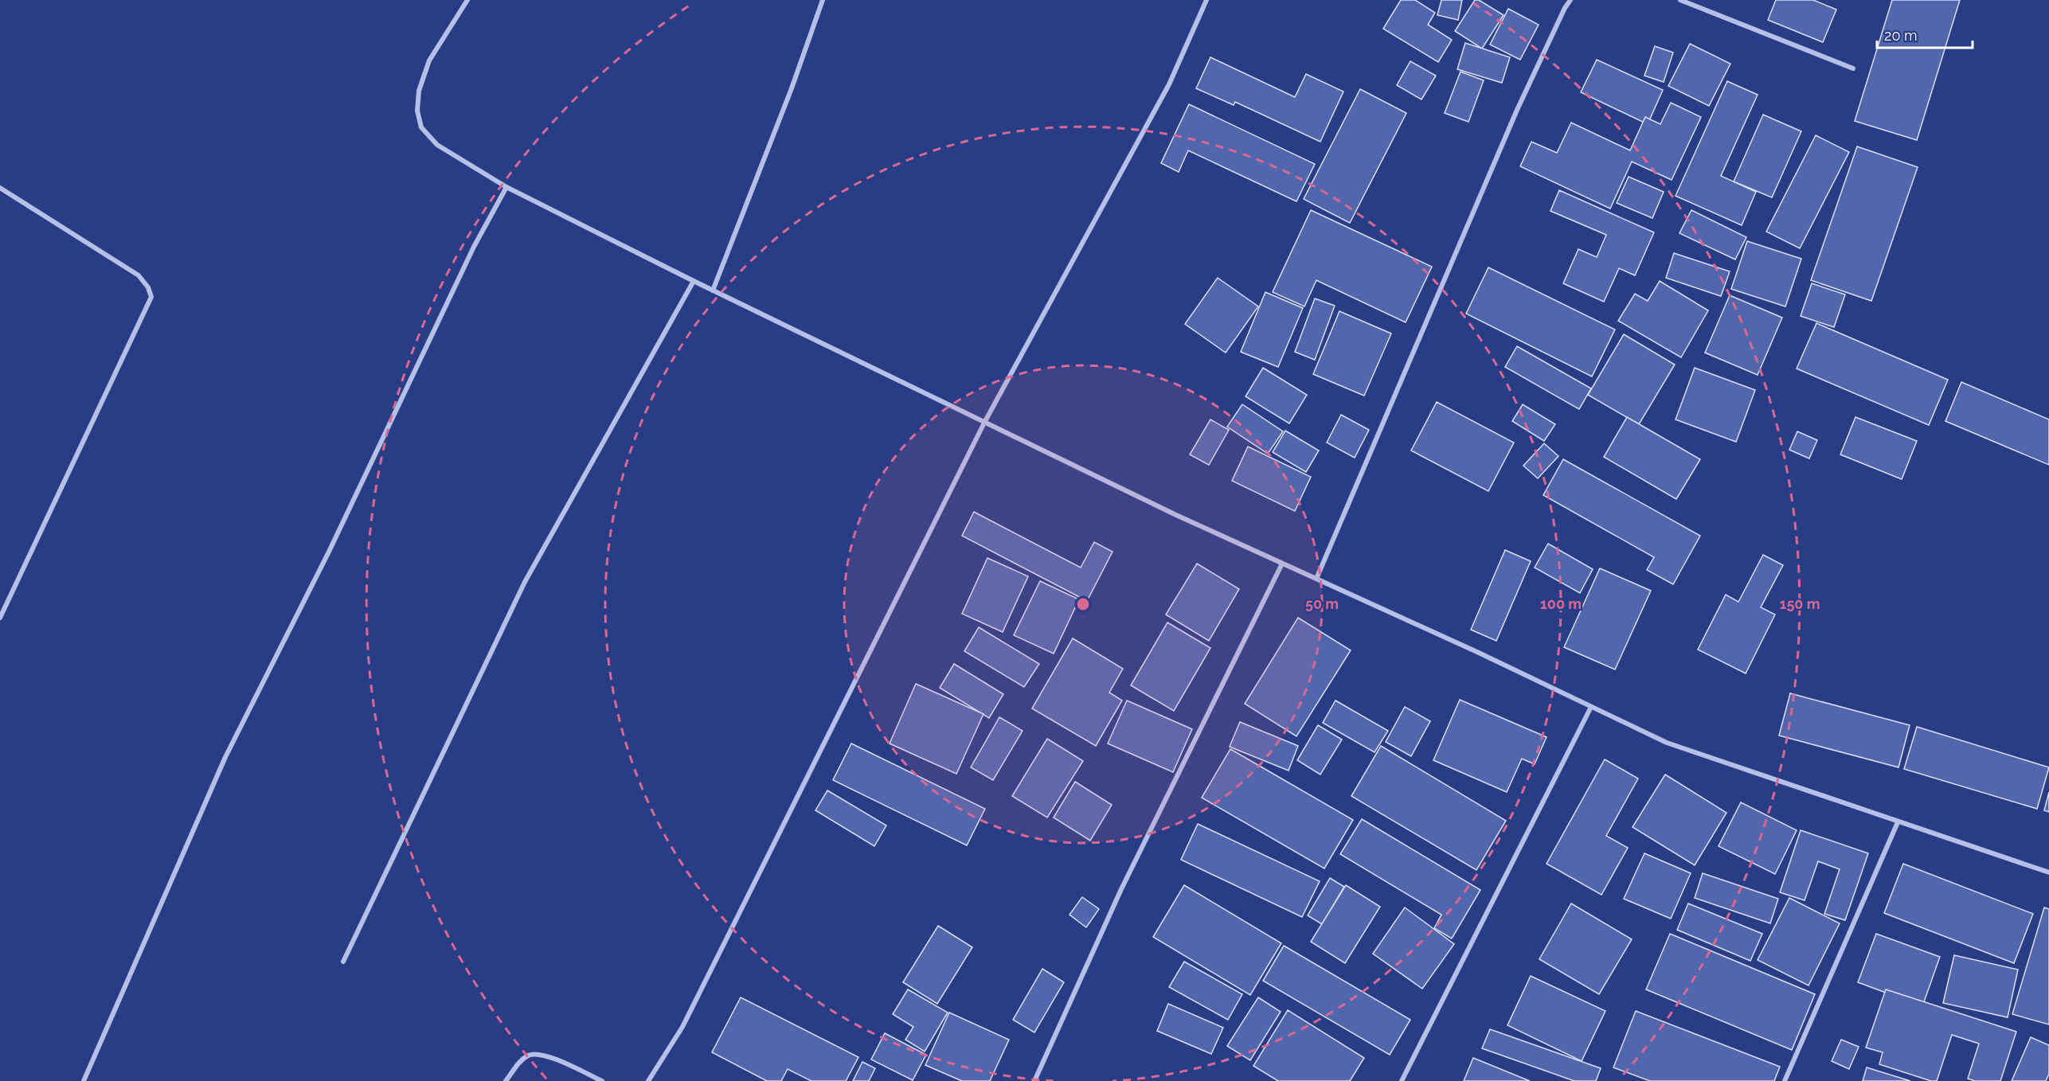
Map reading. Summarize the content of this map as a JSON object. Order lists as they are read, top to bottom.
{
  "scale_bar": "20 m",
  "rings": ["50 m", "100 m", "150 m"]
}
